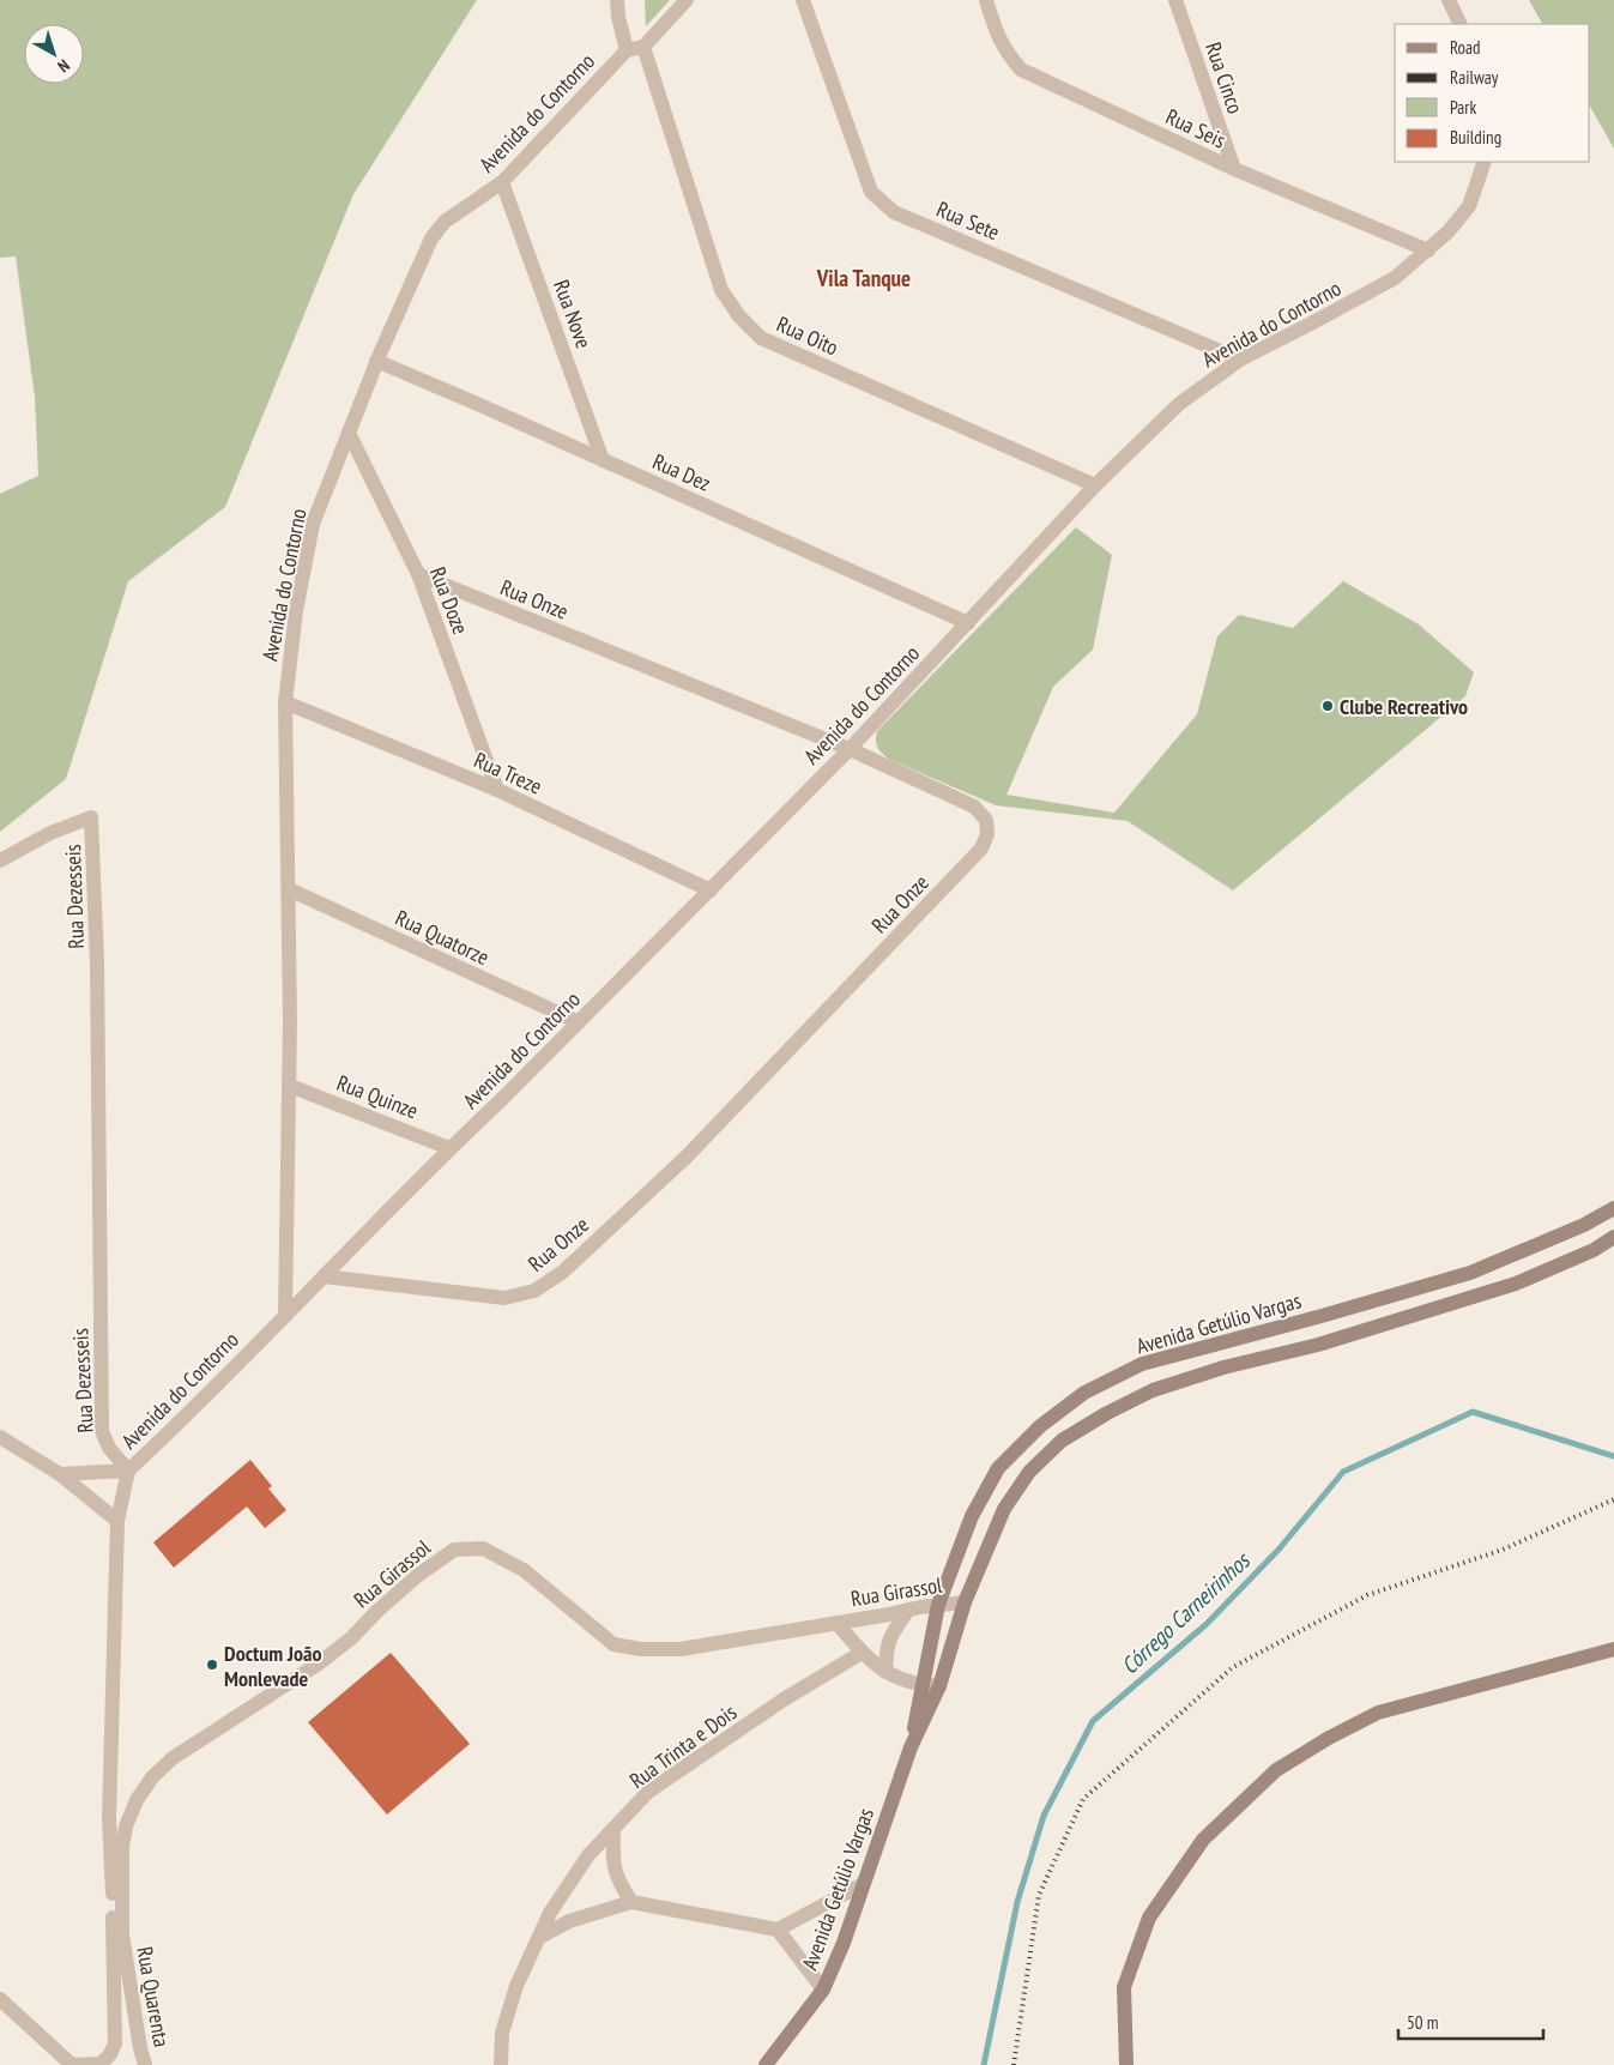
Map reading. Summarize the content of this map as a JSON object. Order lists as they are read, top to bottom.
{
  "streets": {
    "main road": ["Avenida Getúlio Vargas"],
    "street": [
      "Rua Cinco",
      "Avenida do Contorno",
      "Rua Seis",
      "Rua Sete",
      "Rua Nove",
      "Rua Oito",
      "Rua Dez",
      "Rua Onze",
      "Rua Doze",
      "Rua Treze",
      "Rua Dezesseis",
      "Rua Quatorze",
      "Rua Quinze",
      "Rua Girassol",
      "Rua Trinta e Dois",
      "Rua Quarenta"
    ]
  },
  "crossings": [
    ["Rua Cinco", "Rua Seis"],
    ["Avenida do Contorno", "Rua Seis"],
    ["Avenida do Contorno", "Rua Sete"],
    ["Avenida do Contorno", "Rua Nove"],
    ["Avenida do Contorno", "Rua Oito"],
    ["Avenida do Contorno", "Rua Dez"],
    ["Avenida do Contorno", "Rua Onze"],
    ["Avenida do Contorno", "Rua Doze"],
    ["Avenida do Contorno", "Rua Treze"],
    ["Avenida do Contorno", "Rua Dezesseis"],
    ["Avenida do Contorno", "Rua Quatorze"],
    ["Avenida do Contorno", "Rua Quinze"],
    ["Rua Nove", "Rua Dez"],
    ["Rua Onze", "Rua Doze"],
    ["Rua Doze", "Rua Treze"],
    ["Avenida Getúlio Vargas", "Rua Girassol"],
    ["Rua Girassol", "Rua Trinta e Dois"],
    ["Rua Girassol", "Rua Quarenta"]
  ],
  "districts": ["Vila Tanque"],
  "water": ["Córrego Carneirinhos"],
  "places": ["Clube Recreativo", "Doctum João Monlevade"],
  "legend": [
    "Road",
    "Railway",
    "Park",
    "Building"
  ],
  "scale_bar": "50 m",
  "north": "bottom right"
}
